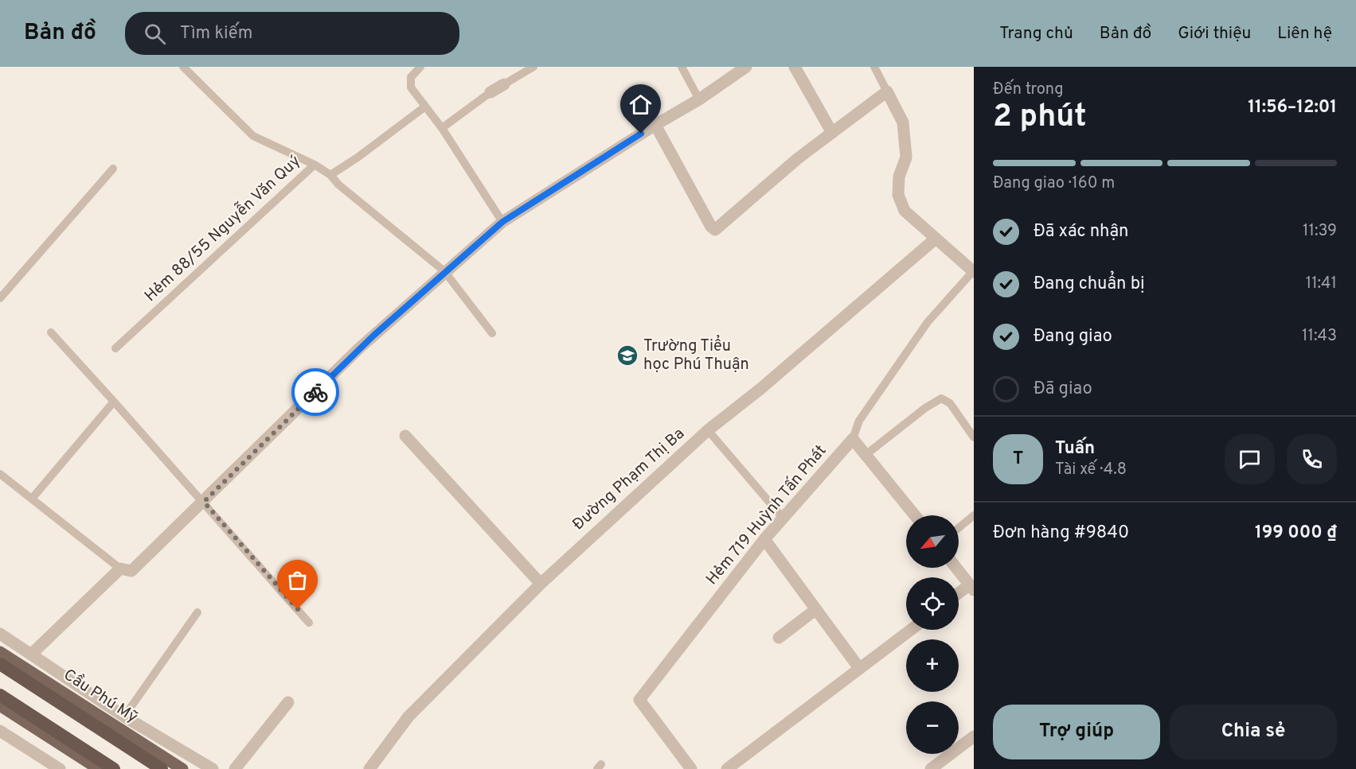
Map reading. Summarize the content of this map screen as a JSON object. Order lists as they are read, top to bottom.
{
  "streets": {
    "highway": ["Cầu Phú Mỹ"],
    "street": ["Đường Phạm Thị Ba", "Hẻm 719 Huỳnh Tấn Phát"],
    "lane": ["Hẻm 88/55 Nguyễn Văn Quý"]
  },
  "places": {
    "school or university": ["Trường Tiểu học Phú Thuận"]
  },
  "north": "bottom left",
  "page": {
    "header": "Bản đồ",
    "search": "Tìm kiếm",
    "nav": [
      "Trang chủ",
      "Bản đồ",
      "Giới thiệu",
      "Liên hệ"
    ],
    "heading": ["2 phút", "Đến trong", "11:56–12:01"],
    "panel": [
      "Tuấn",
      "Tài xế · 4.8",
      "Đơn hàng #9840",
      "199 000 ₫"
    ],
    "bar": "Đang giao · 160 m",
    "list": [
      ["Đã xác nhận", "11:39"],
      ["Đang chuẩn bị", "11:41"],
      ["Đang giao", "11:43"],
      "Đã giao"
    ],
    "round": "T",
    "map_buttons": ["+", "−"],
    "buttons": ["Trợ giúp", "Chia sẻ"]
  }
}
